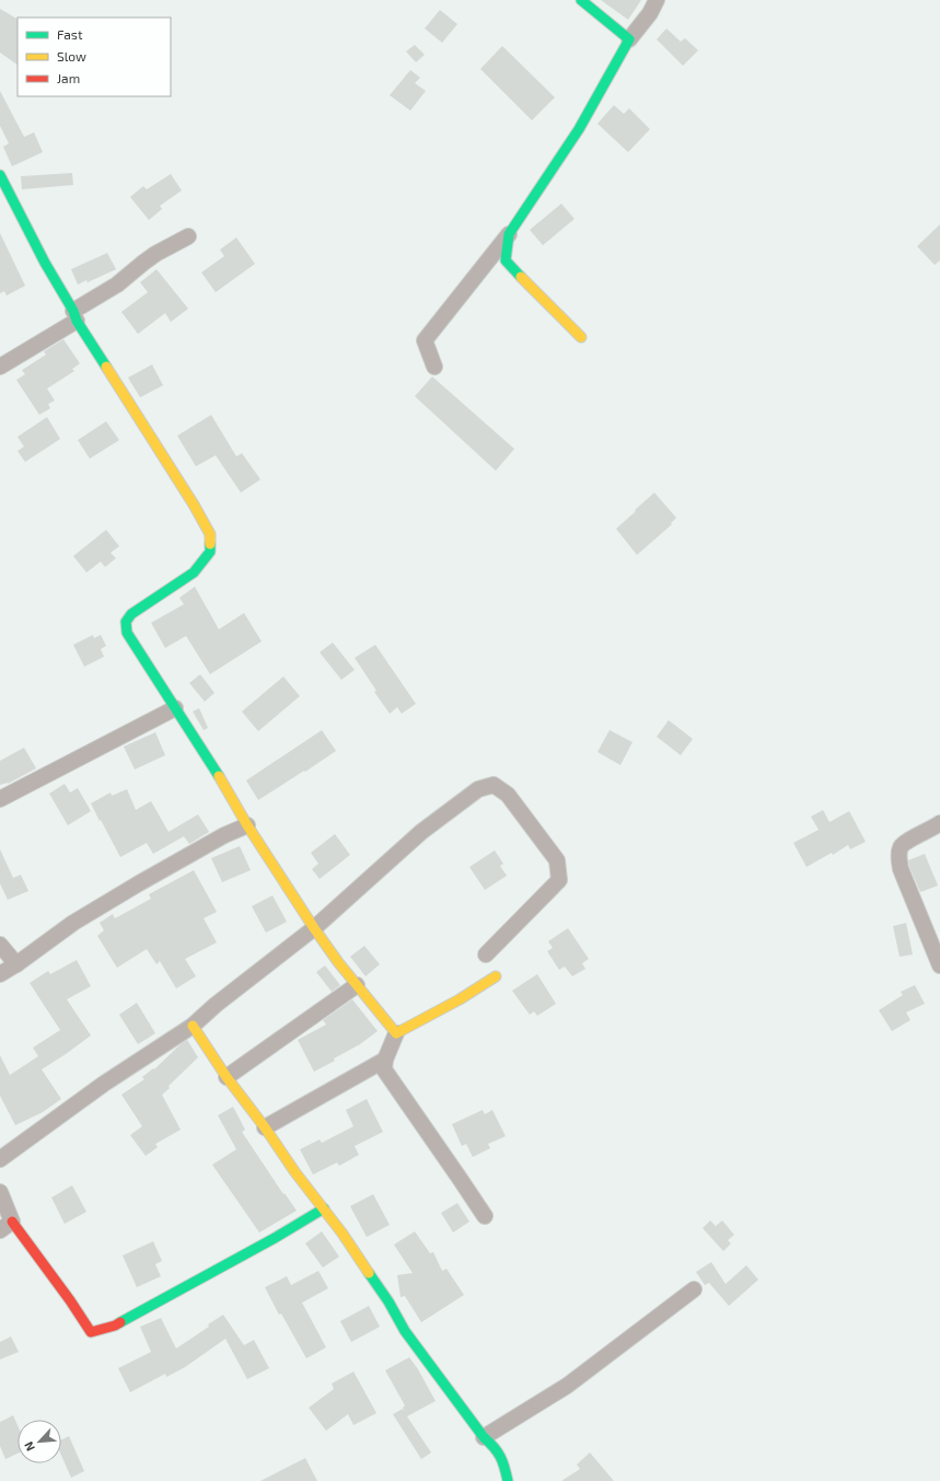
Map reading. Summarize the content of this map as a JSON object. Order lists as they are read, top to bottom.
{
  "legend": ["Fast", "Slow", "Jam"],
  "north": "bottom left"
}
